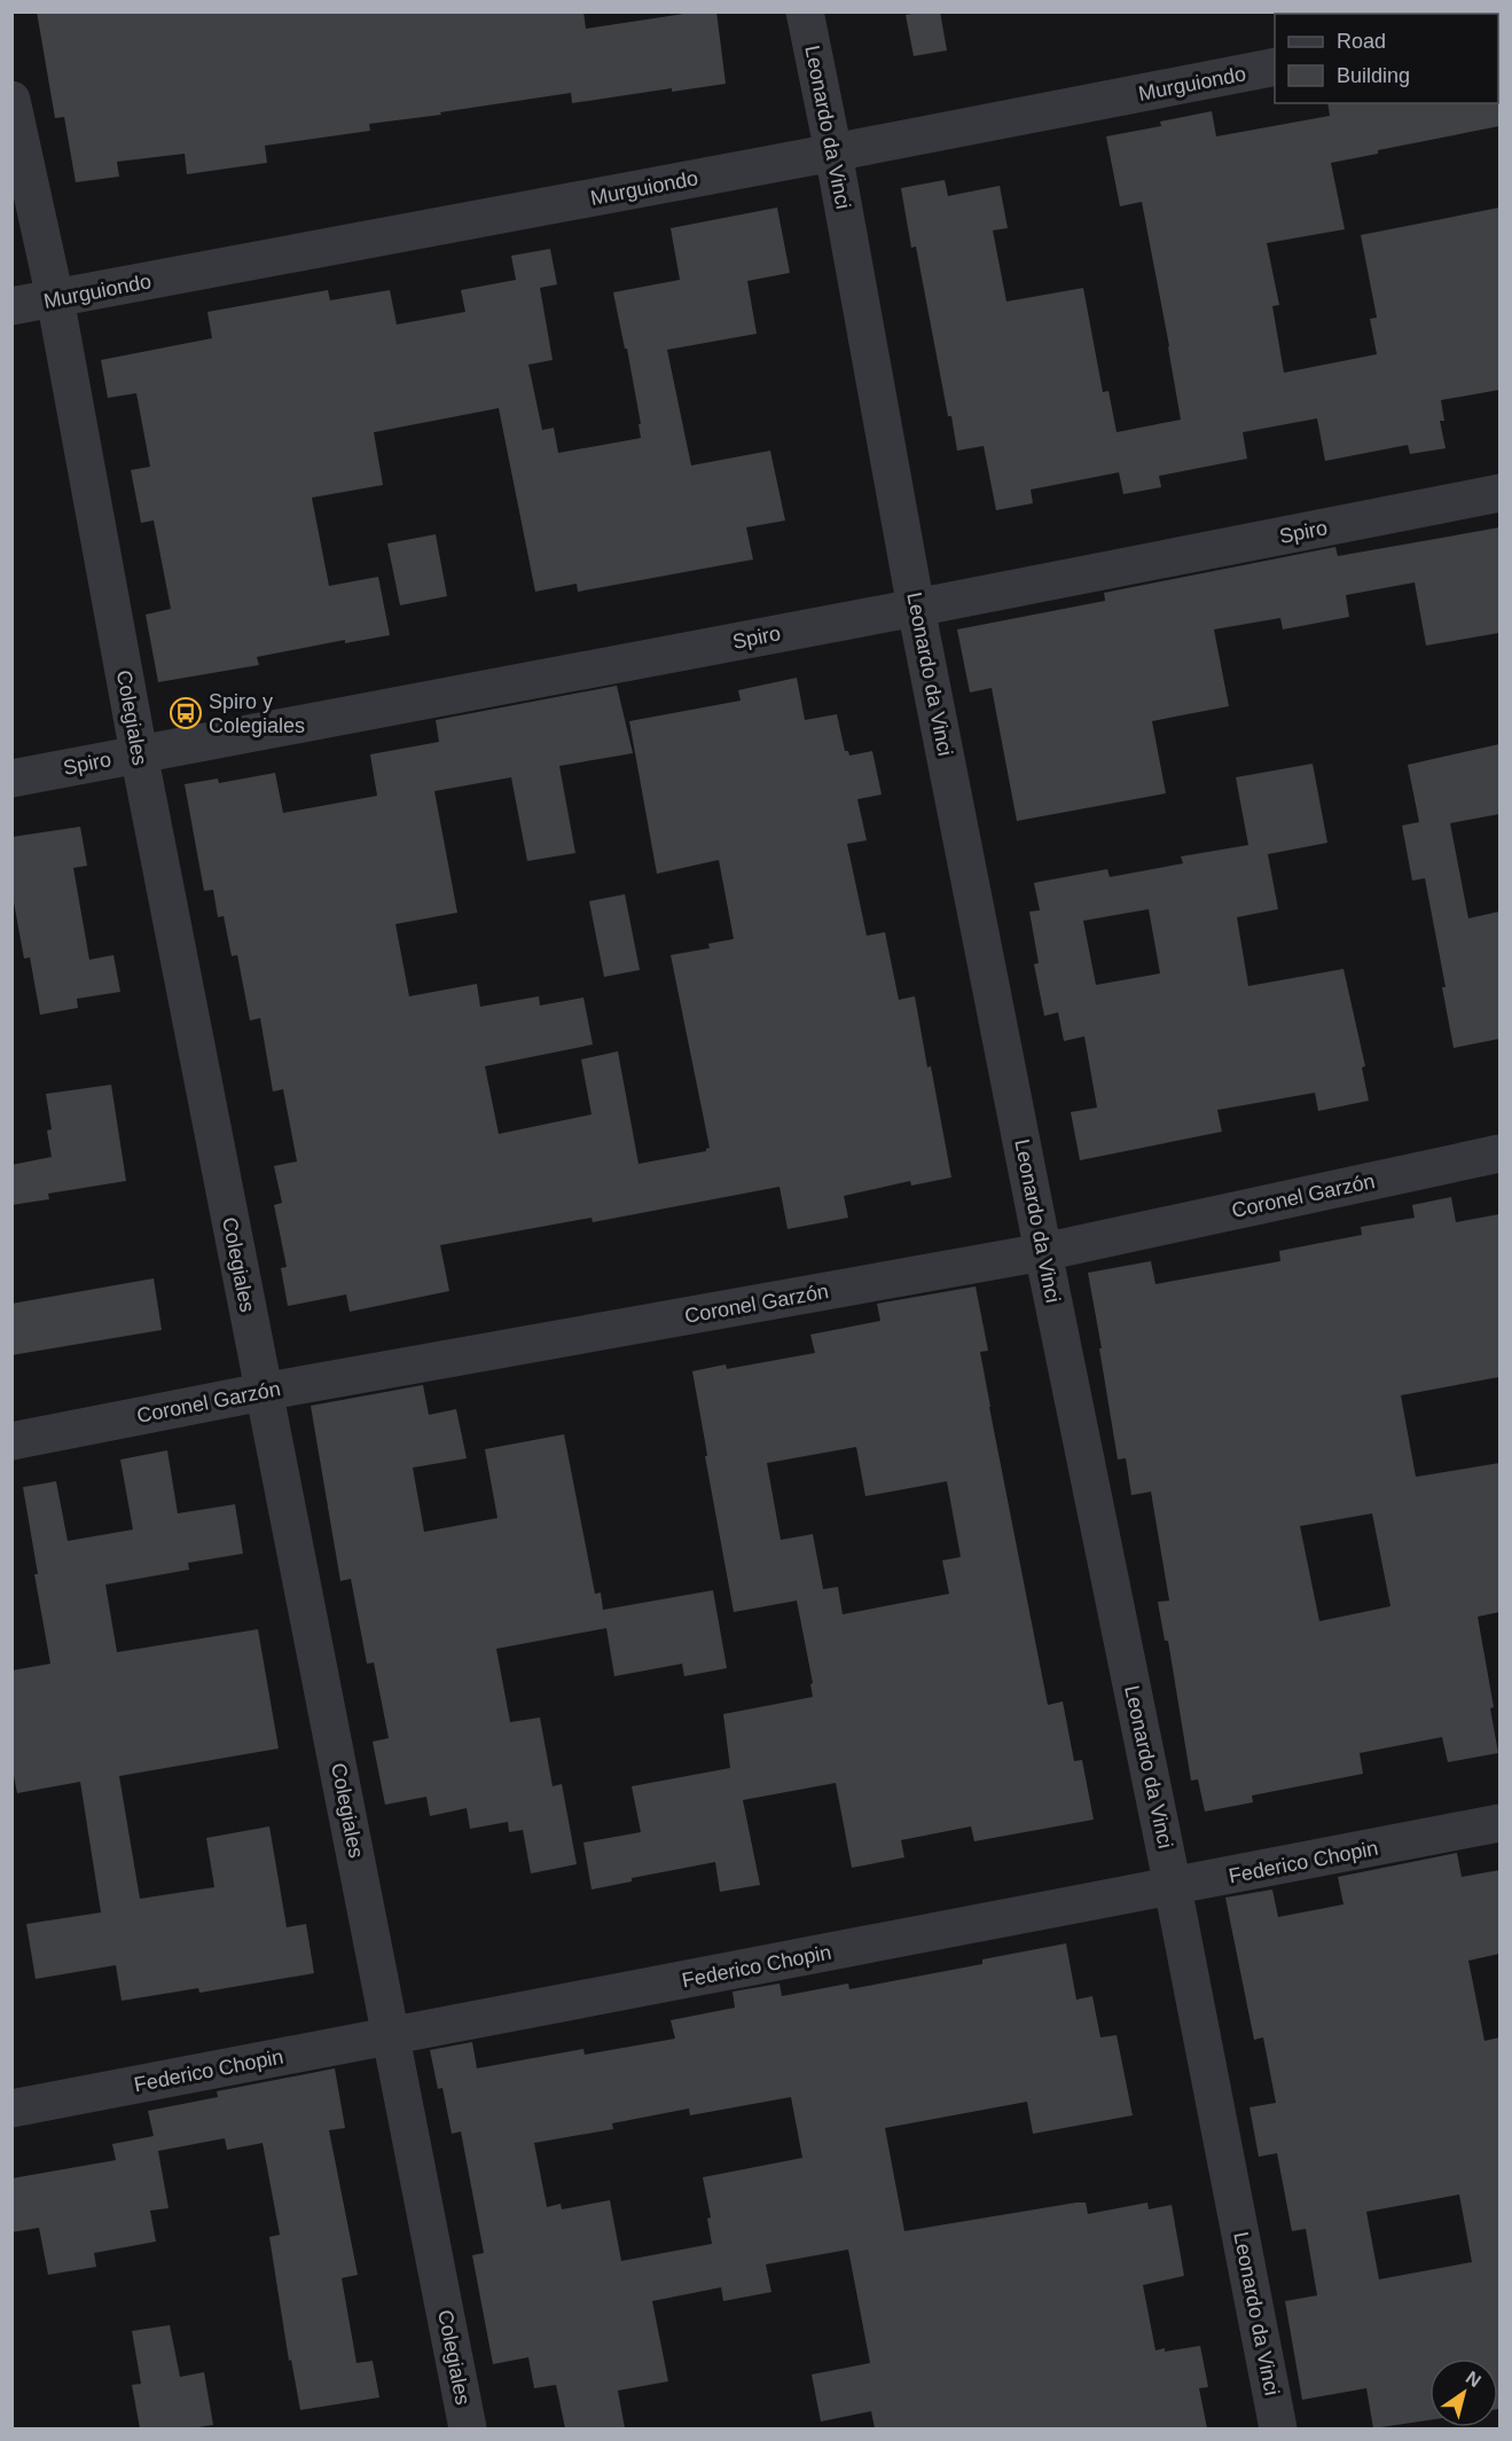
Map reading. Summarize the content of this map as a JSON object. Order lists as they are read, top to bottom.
{
  "streets": {
    "street": [
      "Murguiondo",
      "Leonardo da Vinci",
      "Spiro",
      "Colegiales",
      "Coronel Garzón",
      "Federico Chopin"
    ]
  },
  "crossings": [
    ["Murguiondo", "Leonardo da Vinci"],
    ["Murguiondo", "Colegiales"],
    ["Leonardo da Vinci", "Spiro"],
    ["Leonardo da Vinci", "Coronel Garzón"],
    ["Leonardo da Vinci", "Federico Chopin"],
    ["Spiro", "Colegiales"],
    ["Colegiales", "Coronel Garzón"],
    ["Colegiales", "Federico Chopin"]
  ],
  "places": {
    "bus stop": ["Spiro y Colegiales"]
  },
  "legend": ["Road", "Building"],
  "north": "top right"
}
